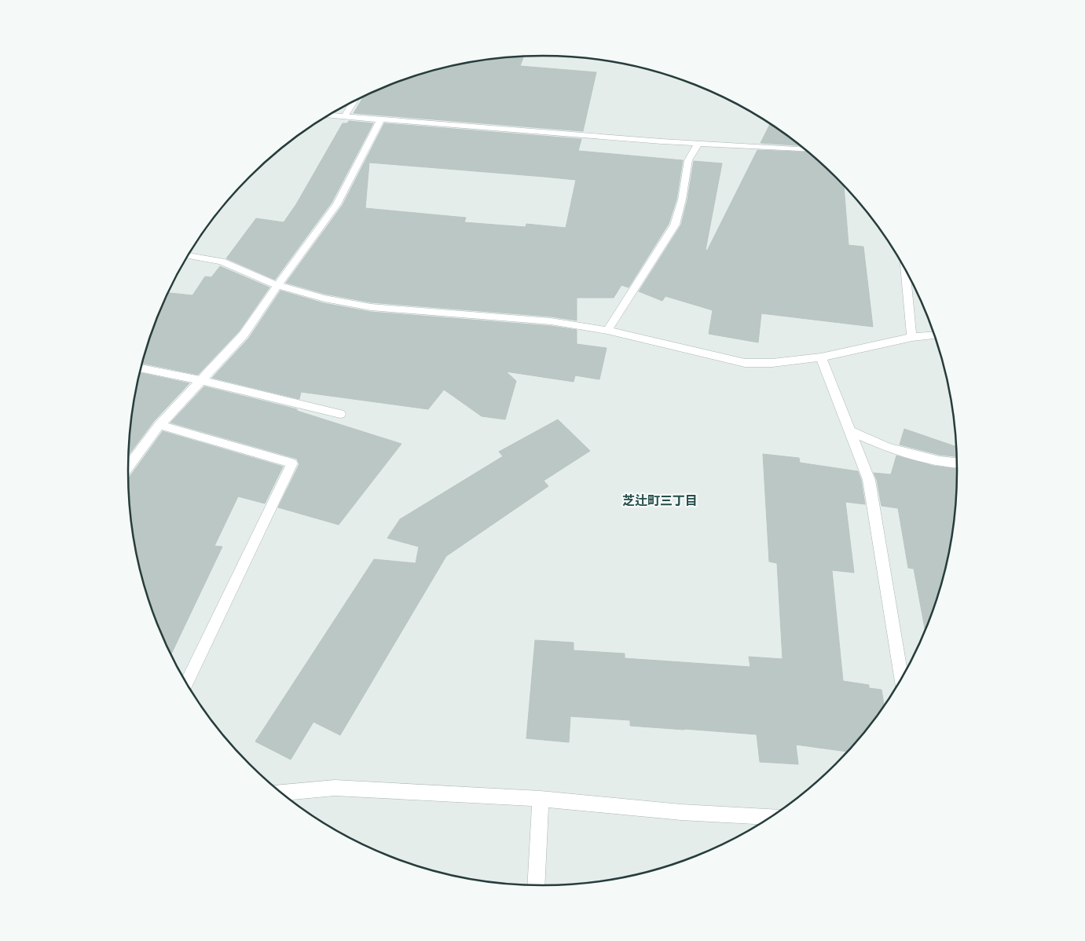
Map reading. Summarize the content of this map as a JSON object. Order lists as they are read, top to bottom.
{
  "districts": ["芝辻町三丁目"]
}
